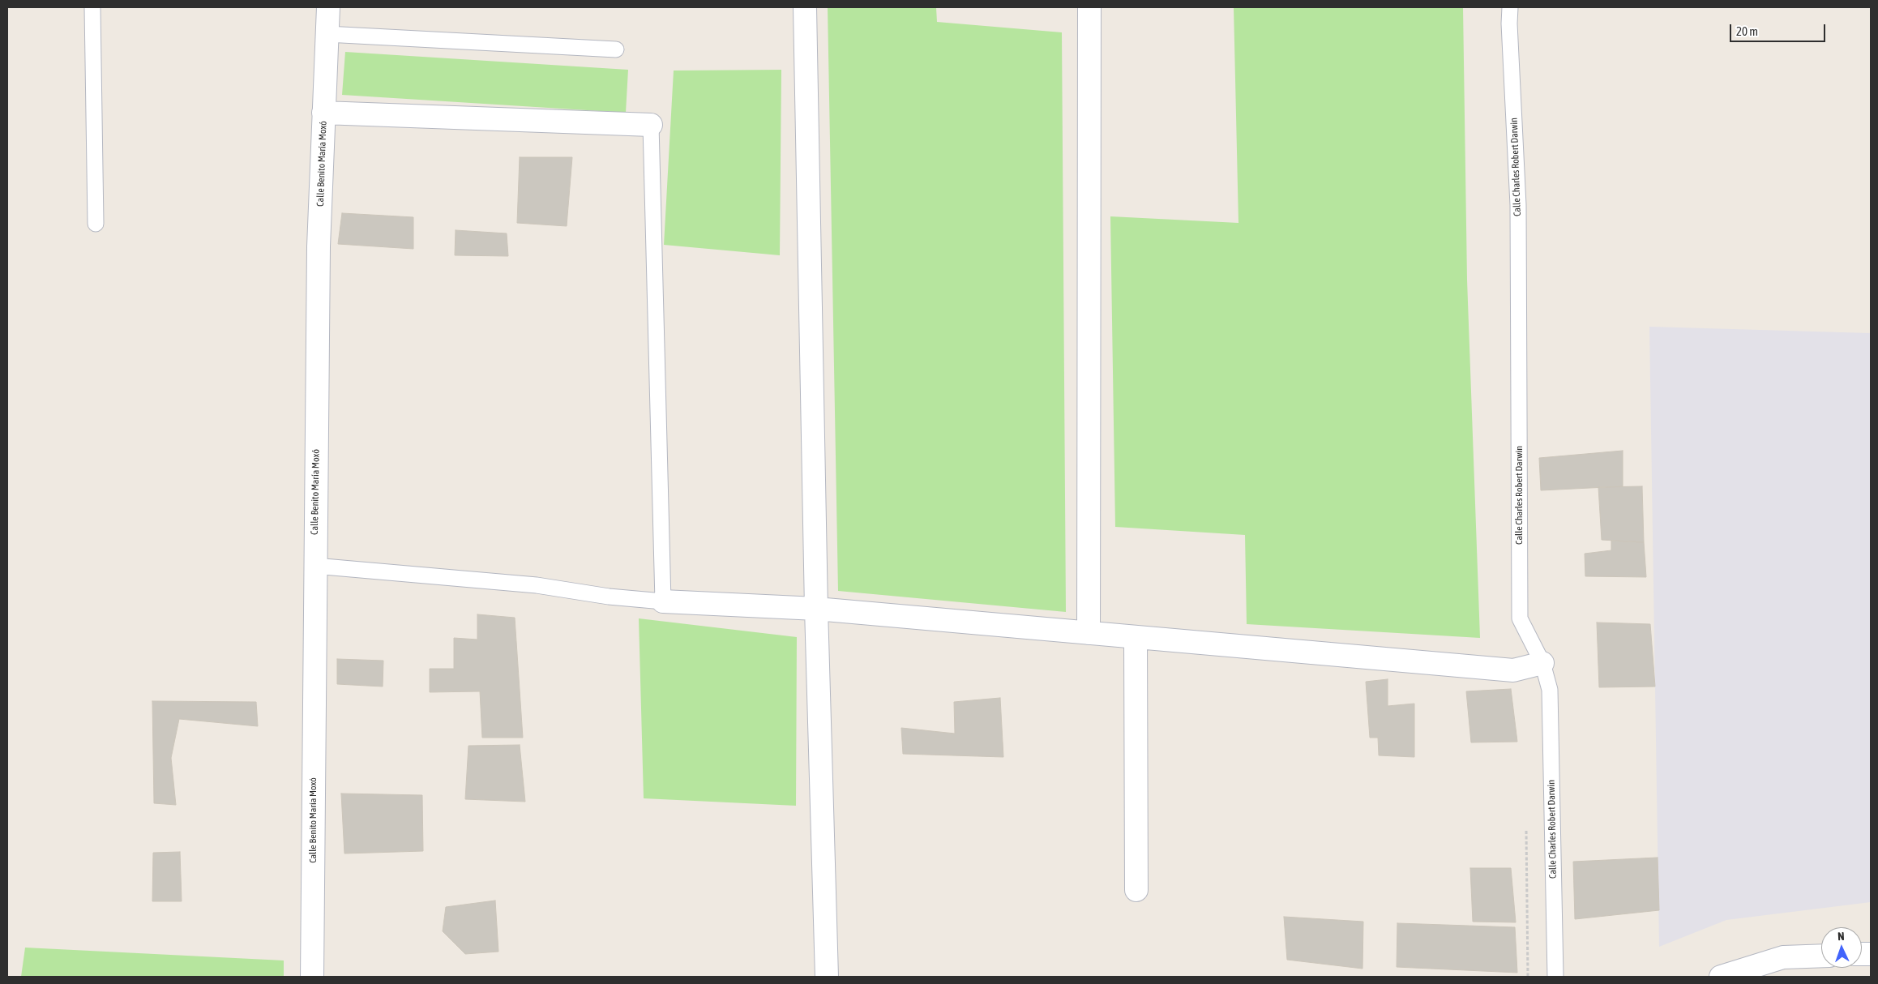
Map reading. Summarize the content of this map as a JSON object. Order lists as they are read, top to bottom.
{
  "streets": {
    "street": ["Calle Benito María Moxó"],
    "lane": ["Calle Charles Robert Darwin"]
  },
  "scale_bar": "20 m",
  "north": "top"
}
